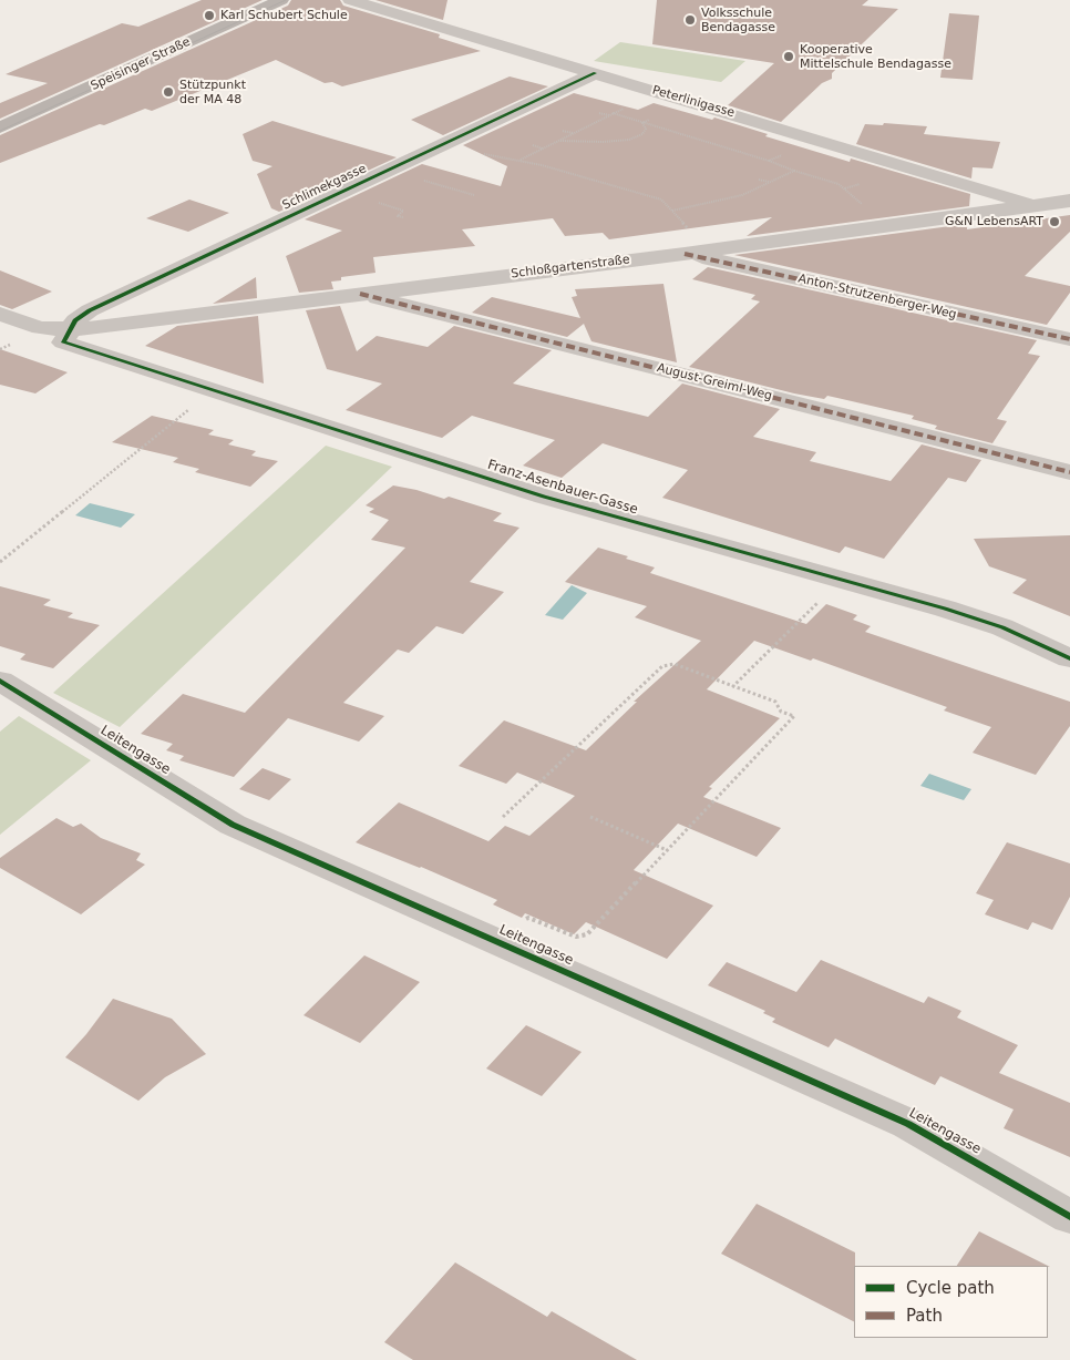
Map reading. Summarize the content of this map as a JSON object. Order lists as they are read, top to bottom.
{
  "streets": {
    "main road": ["Speisinger Straße"],
    "street": [
      "Peterlinigasse",
      "Schlimekgasse",
      "Schloßgartenstraße",
      "Anton-Strutzenberger-Weg",
      "August-Greiml-Weg",
      "Franz-Asenbauer-Gasse",
      "Leitengasse"
    ]
  },
  "crossings": [
    ["Peterlinigasse", "Schlimekgasse"],
    ["Peterlinigasse", "Schloßgartenstraße"],
    ["Schlimekgasse", "Schloßgartenstraße"],
    ["Schlimekgasse", "Franz-Asenbauer-Gasse"],
    ["Schloßgartenstraße", "Anton-Strutzenberger-Weg"],
    ["Schloßgartenstraße", "August-Greiml-Weg"],
    ["Schloßgartenstraße", "Franz-Asenbauer-Gasse"]
  ],
  "places": [
    "Karl Schubert Schule",
    "Volksschule Bendagasse",
    "Kooperative Mittelschule Bendagasse",
    "Stützpunkt der MA 48",
    "G&N LebensART"
  ],
  "legend": ["Cycle path", "Path"]
}
